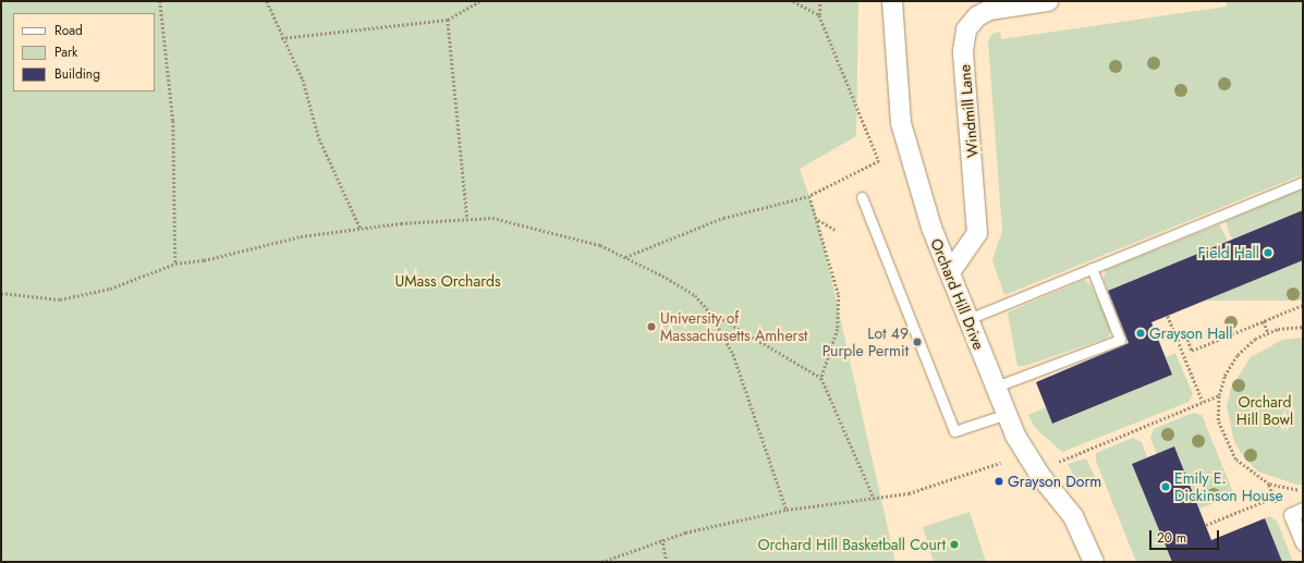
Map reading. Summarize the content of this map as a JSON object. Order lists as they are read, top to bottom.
{
  "streets": {
    "street": ["Windmill Lane", "Orchard Hill Drive"]
  },
  "crossings": [
    ["Windmill Lane", "Orchard Hill Drive"]
  ],
  "parks": ["UMass Orchards", "Orchard Hill Bowl"],
  "places": [
    "Field Hall",
    "University of Massachusetts Amherst",
    "Grayson Hall",
    "Lot 49 Purple Permit",
    "Grayson Dorm",
    "Emily E. Dickinson House",
    "Orchard Hill Basketball Court"
  ],
  "legend": ["Road", "Park", "Building"],
  "scale_bar": "20 m"
}
